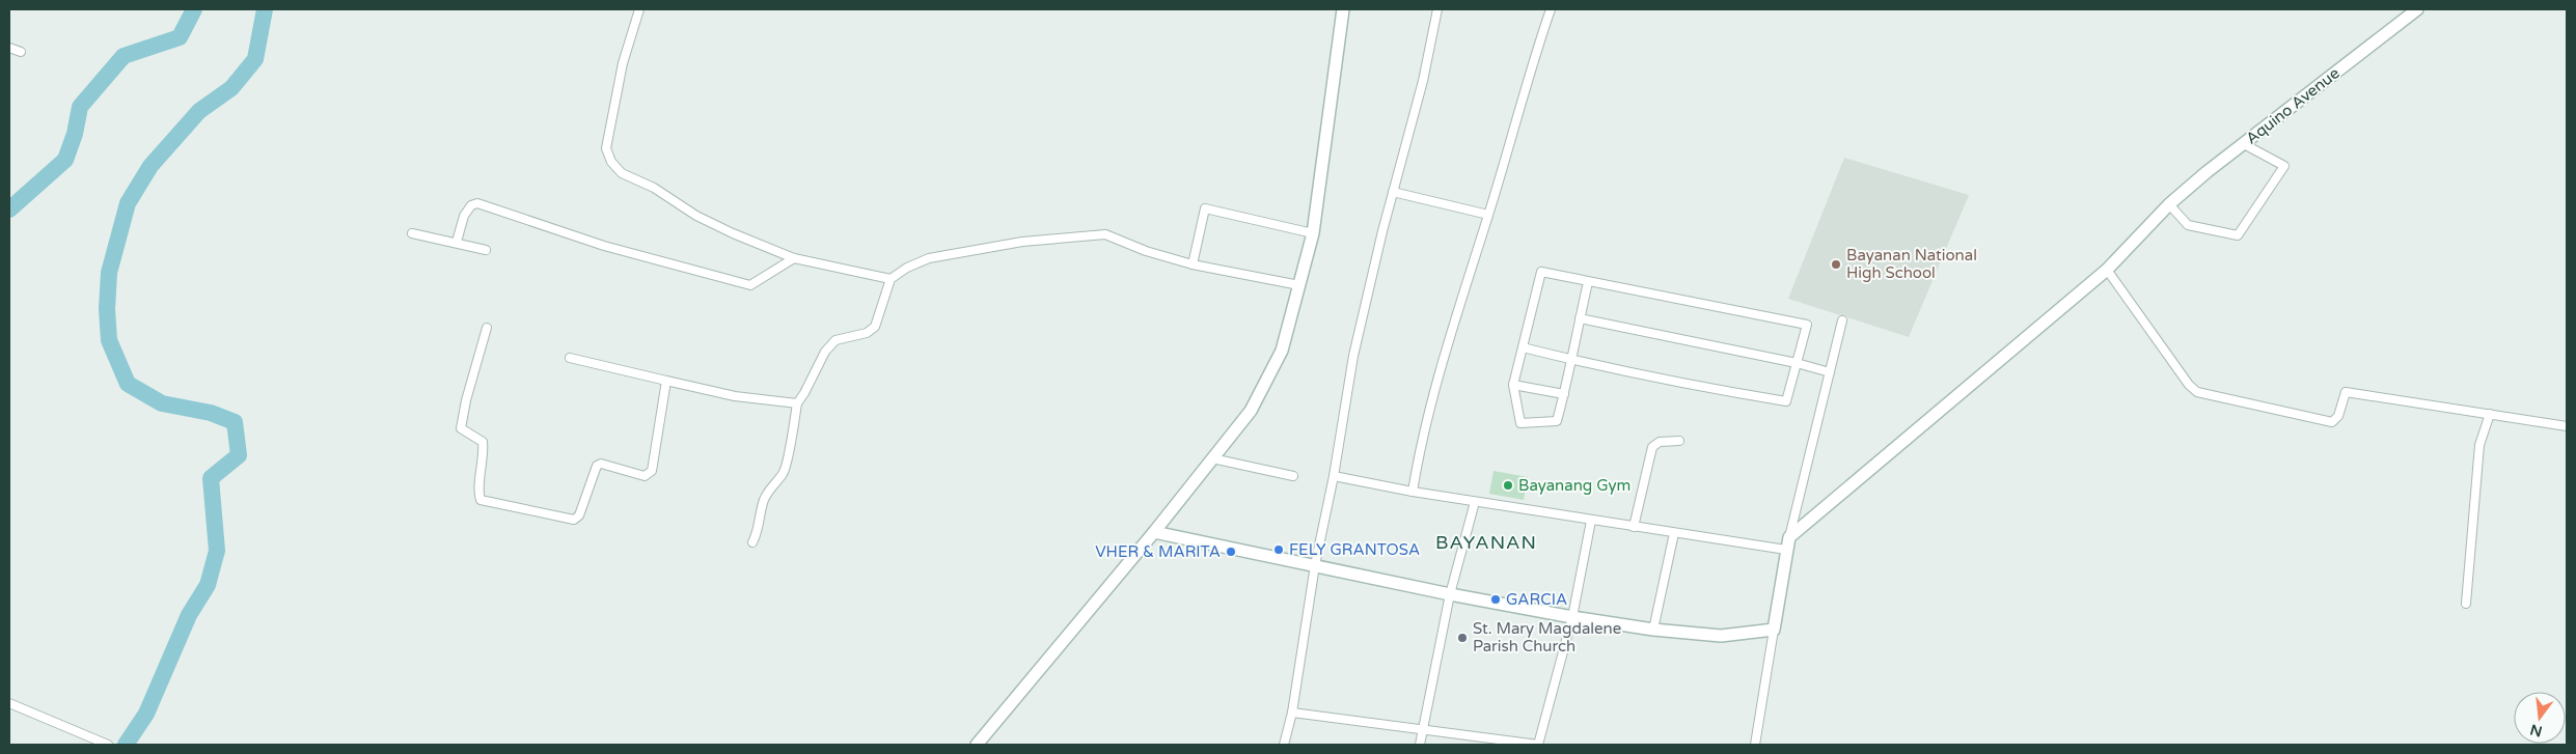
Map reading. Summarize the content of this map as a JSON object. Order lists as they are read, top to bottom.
{
  "streets": {
    "street": ["Aquino Avenue"]
  },
  "districts": ["BAYANAN"],
  "places": [
    "Bayanan National High School",
    "Bayanang Gym",
    "FELY GRANTOSA",
    "VHER & MARITA",
    "GARCIA",
    "St. Mary Magdalene Parish Church"
  ],
  "north": "bottom"
}
